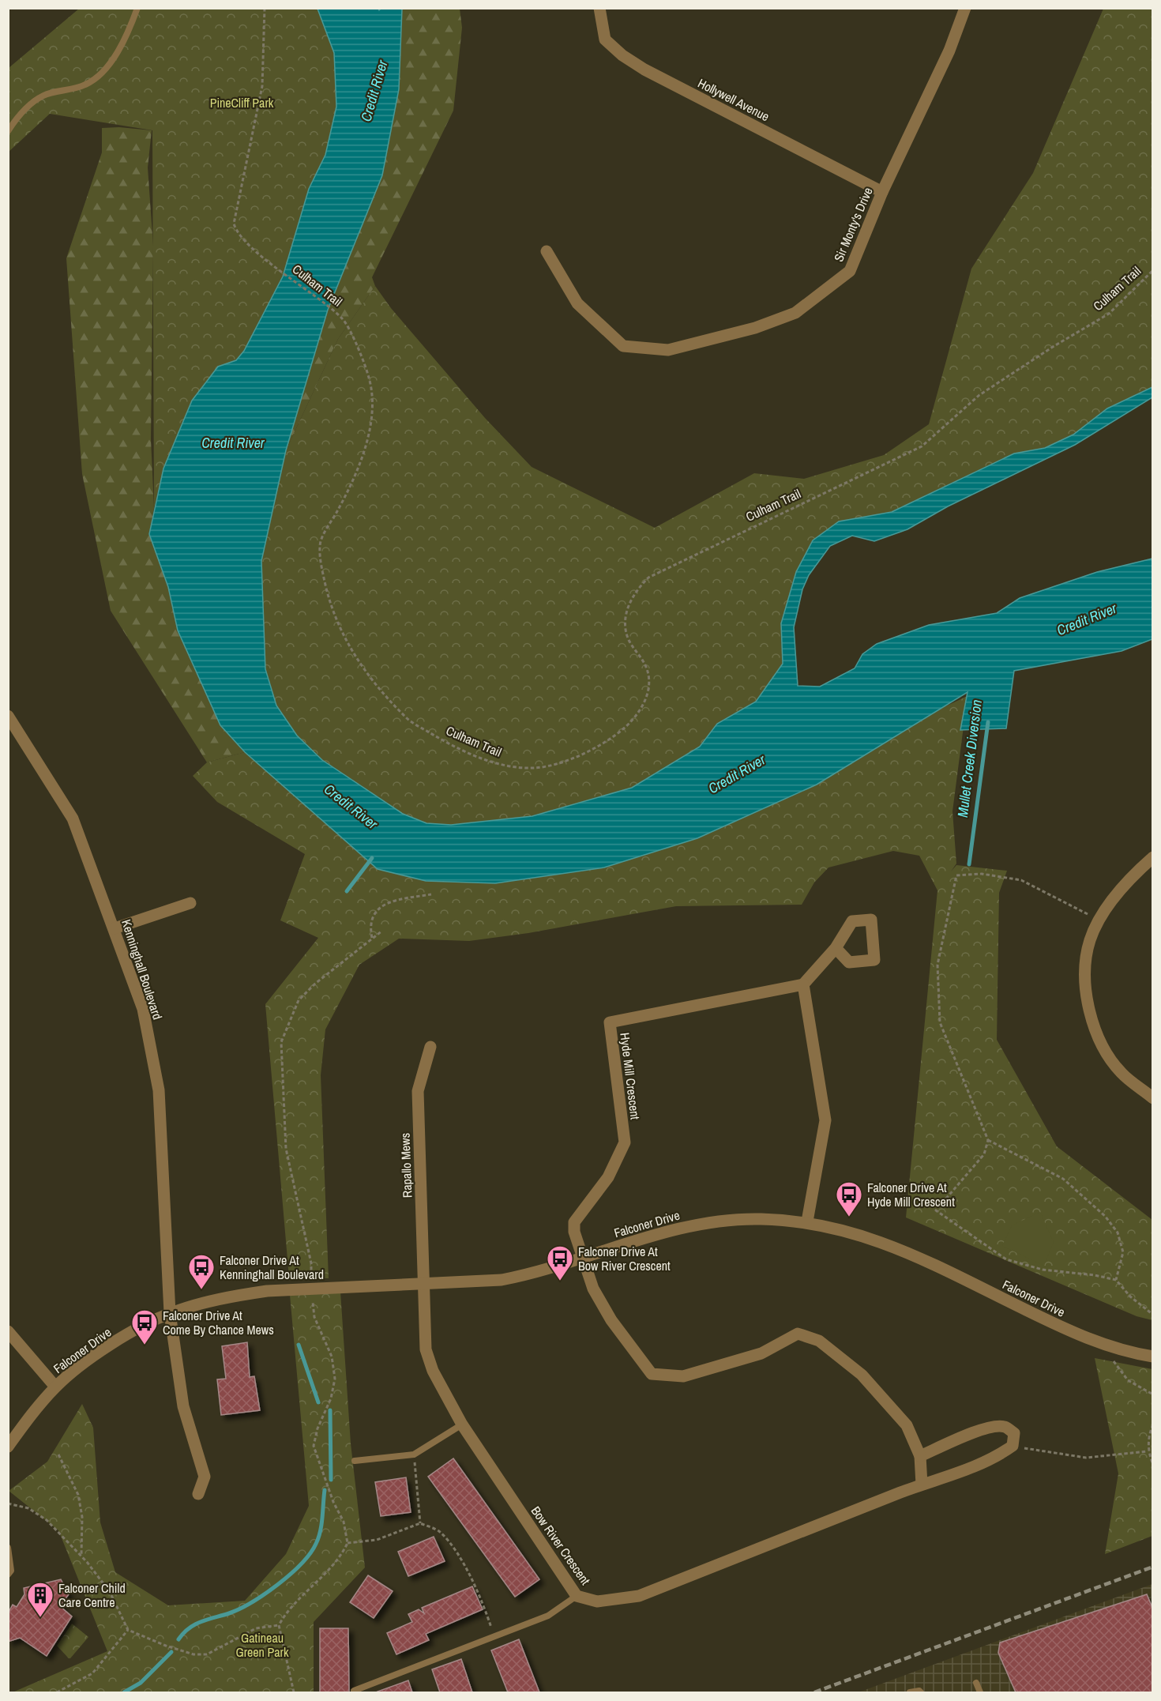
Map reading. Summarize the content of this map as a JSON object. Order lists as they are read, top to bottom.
{
  "streets": {
    "street": [
      "Hollywell Avenue",
      "Sir Monty's Drive",
      "Kenninghall Boulevard",
      "Hyde Mill Crescent",
      "Rapallo Mews",
      "Falconer Drive",
      "Bow River Crescent"
    ],
    "path": ["Culham Trail"]
  },
  "crossings": [
    ["Hollywell Avenue", "Sir Monty's Drive"],
    ["Kenninghall Boulevard", "Falconer Drive"],
    ["Hyde Mill Crescent", "Falconer Drive"],
    ["Rapallo Mews", "Falconer Drive"],
    ["Rapallo Mews", "Bow River Crescent"],
    ["Falconer Drive", "Bow River Crescent"]
  ],
  "water": ["Credit River", "Mullet Creek Diversion"],
  "parks": ["PineCliff Park", "Gatineau Green Park"],
  "places": {
    "bus stop": [
      "Falconer Drive At Hyde Mill Crescent",
      "Falconer Drive At Bow River Crescent",
      "Falconer Drive At Kenninghall Boulevard",
      "Falconer Drive At Come By Chance Mews"
    ],
    "building": ["Falconer Child Care Centre"]
  }
}
